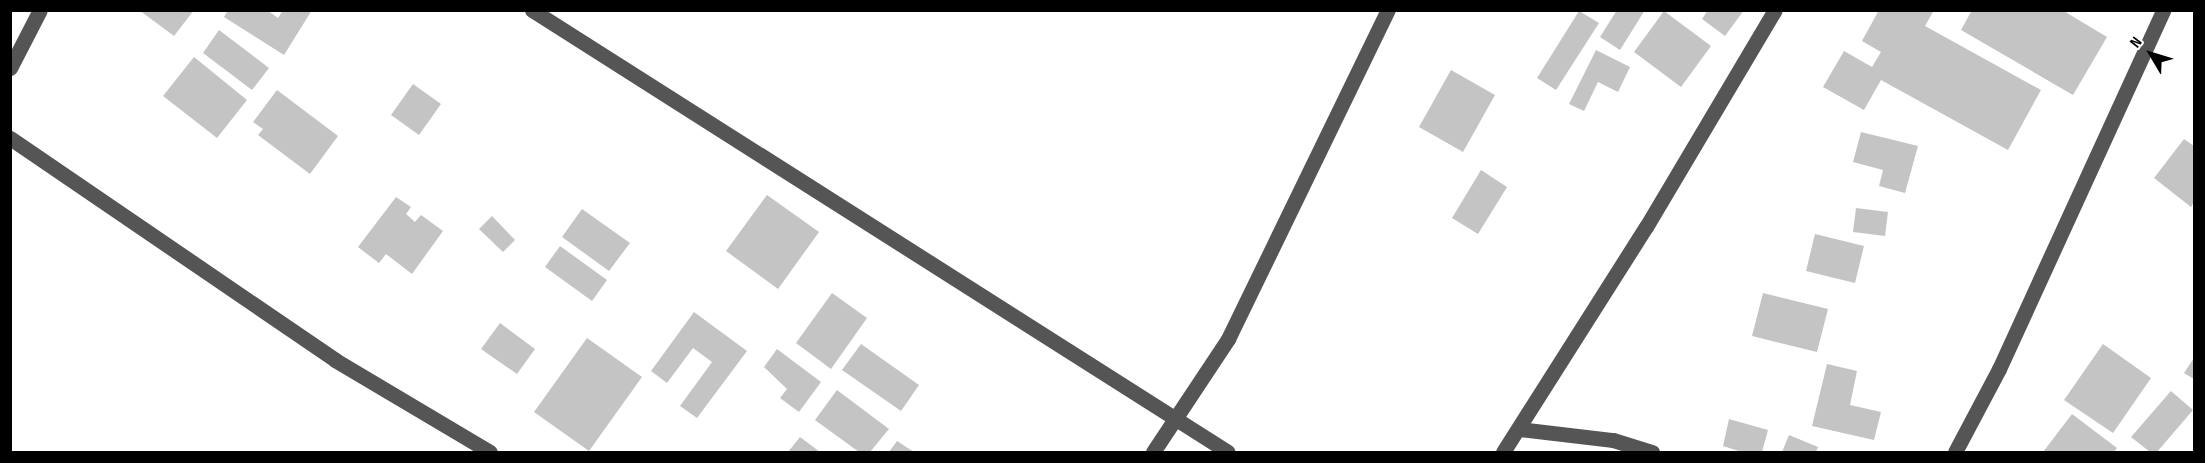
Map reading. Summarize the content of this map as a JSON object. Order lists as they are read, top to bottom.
{
  "north": "top left"
}
